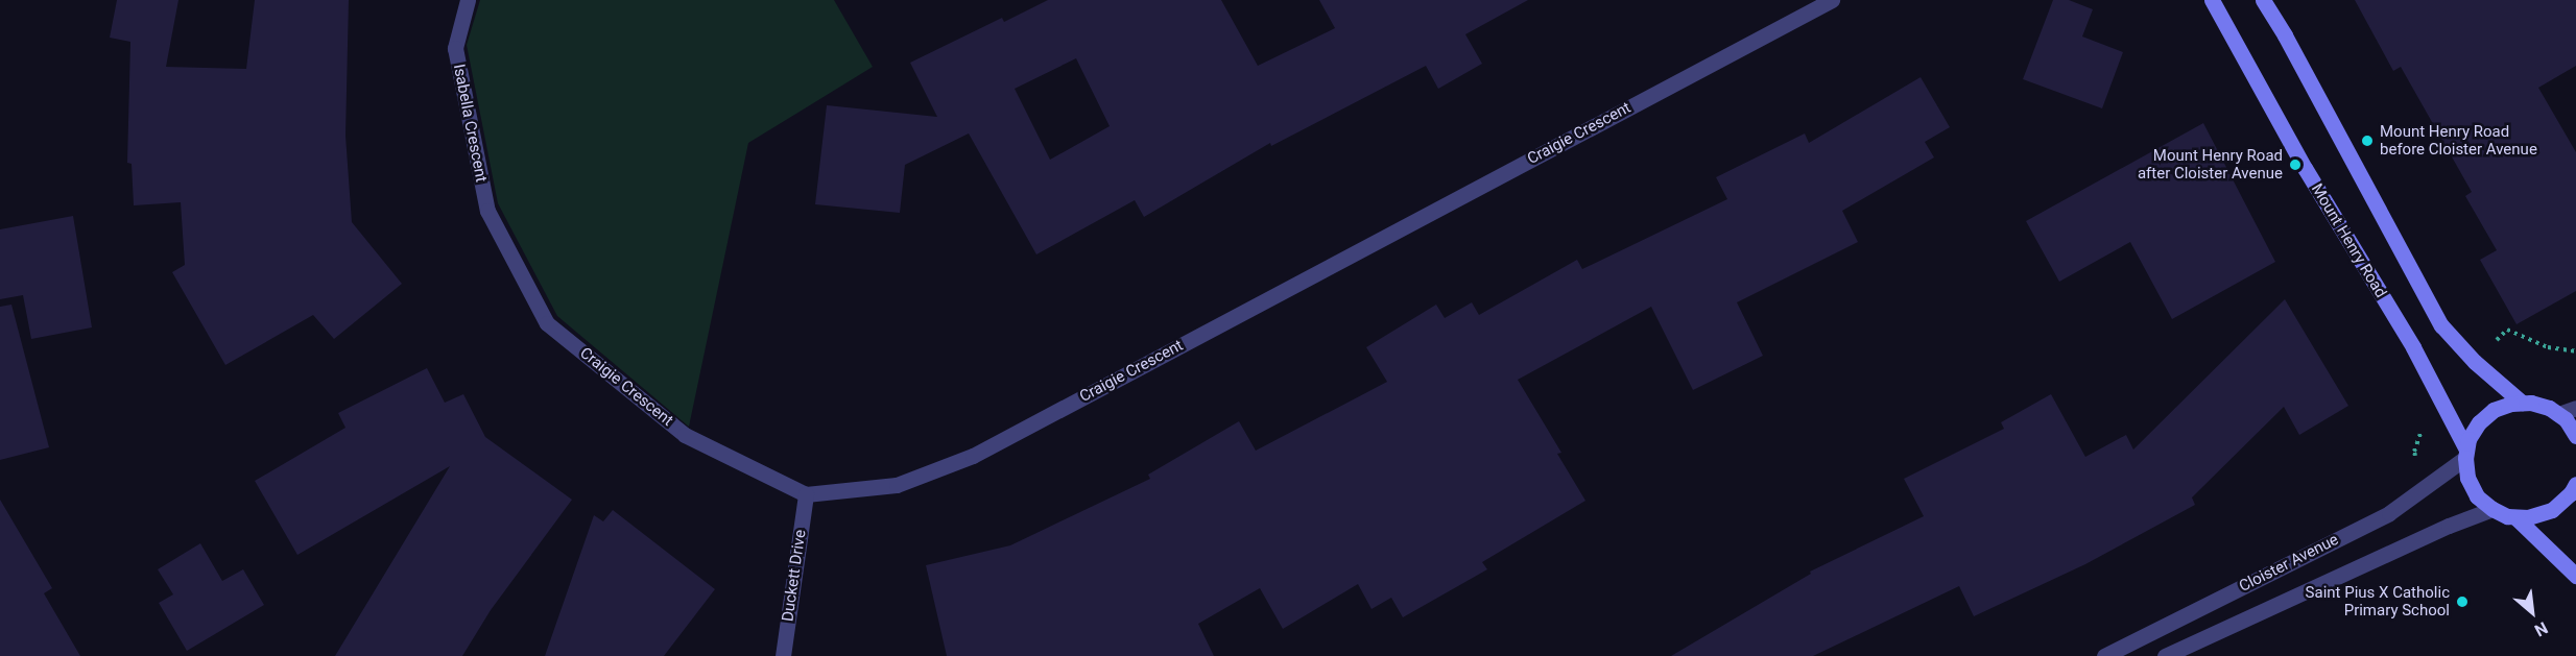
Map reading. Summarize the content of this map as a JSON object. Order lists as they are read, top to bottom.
{
  "streets": {
    "street": [
      "Isabella Crescent",
      "Craigie Crescent",
      "Mount Henry Road",
      "Cloister Avenue",
      "Duckett Drive"
    ]
  },
  "crossings": [
    ["Isabella Crescent", "Craigie Crescent"],
    ["Craigie Crescent", "Duckett Drive"],
    ["Mount Henry Road", "Cloister Avenue"]
  ],
  "places": ["Mount Henry Road before Cloister Avenue", "Mount Henry Road after Cloister Avenue", "Saint Pius X Catholic Primary School"],
  "north": "bottom right"
}
